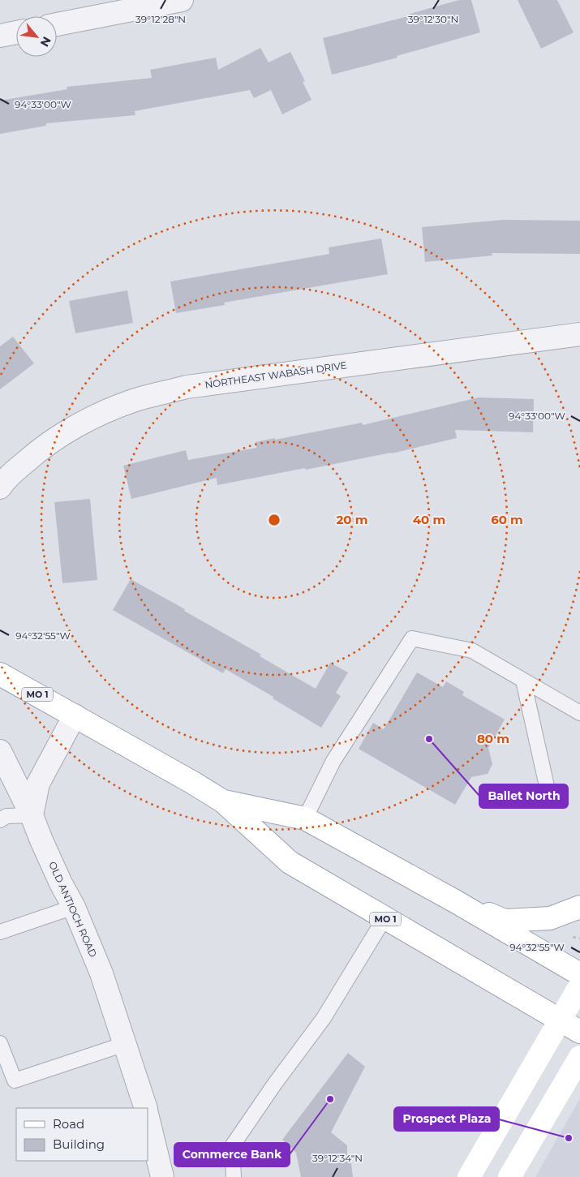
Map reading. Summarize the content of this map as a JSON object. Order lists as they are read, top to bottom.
{
  "streets": {
    "main road": ["MO 1"],
    "street": ["NORTHEAST WABASH DRIVE", "OLD ANTIOCH ROAD"]
  },
  "places": ["Ballet North", "Commerce Bank", "Prospect Plaza"],
  "legend": ["Road", "Building"],
  "north": "bottom right",
  "coordinates": [
    "39°12'28\"N",
    "39°12'30\"N",
    "94°33'00\"W",
    "94°32'55\"W",
    "39°12'34\"N"
  ],
  "rings": [
    "20 m",
    "40 m",
    "60 m",
    "80 m"
  ]
}
